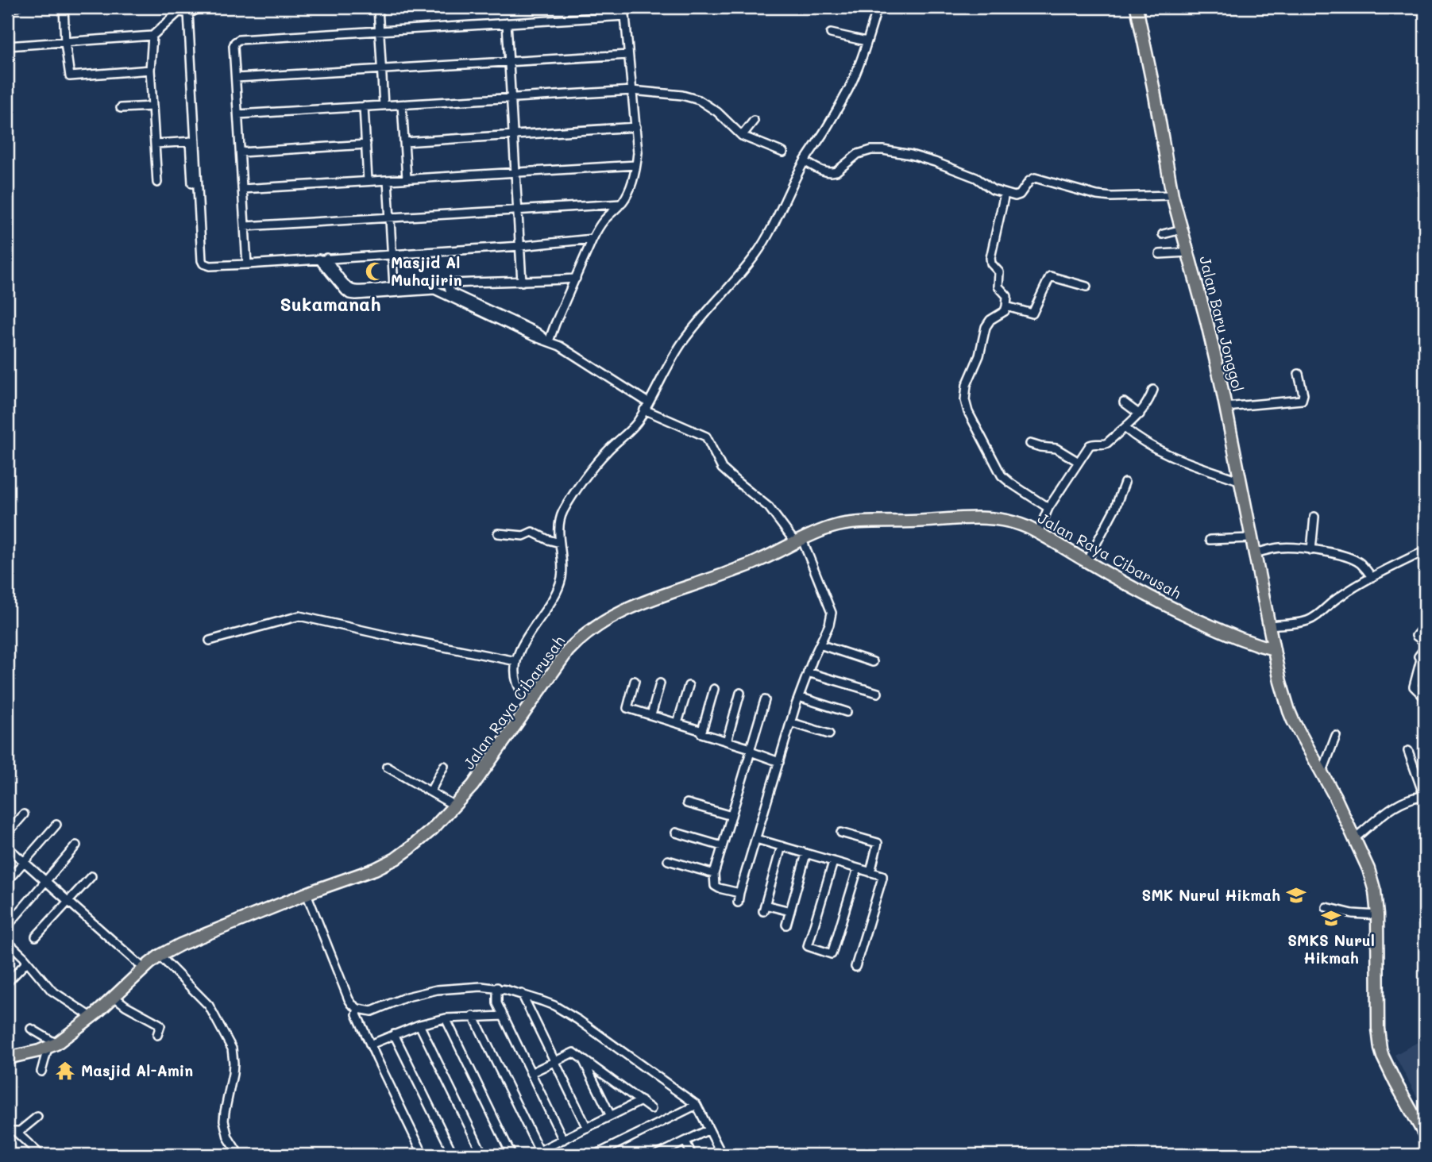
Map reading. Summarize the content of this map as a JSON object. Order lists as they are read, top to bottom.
{
  "streets": {
    "main road": ["Jalan Baru Jonggol", "Jalan Raya Cibarusah"]
  },
  "crossings": [
    ["Jalan Baru Jonggol", "Jalan Raya Cibarusah"]
  ],
  "districts": ["Sukamanah"],
  "places": {
    "mosque": ["Masjid Al Muhajirin"],
    "school or university": ["SMK Nurul Hikmah", "SMKS Nurul Hikmah"],
    "temple": ["Masjid Al-Amin"]
  }
}
